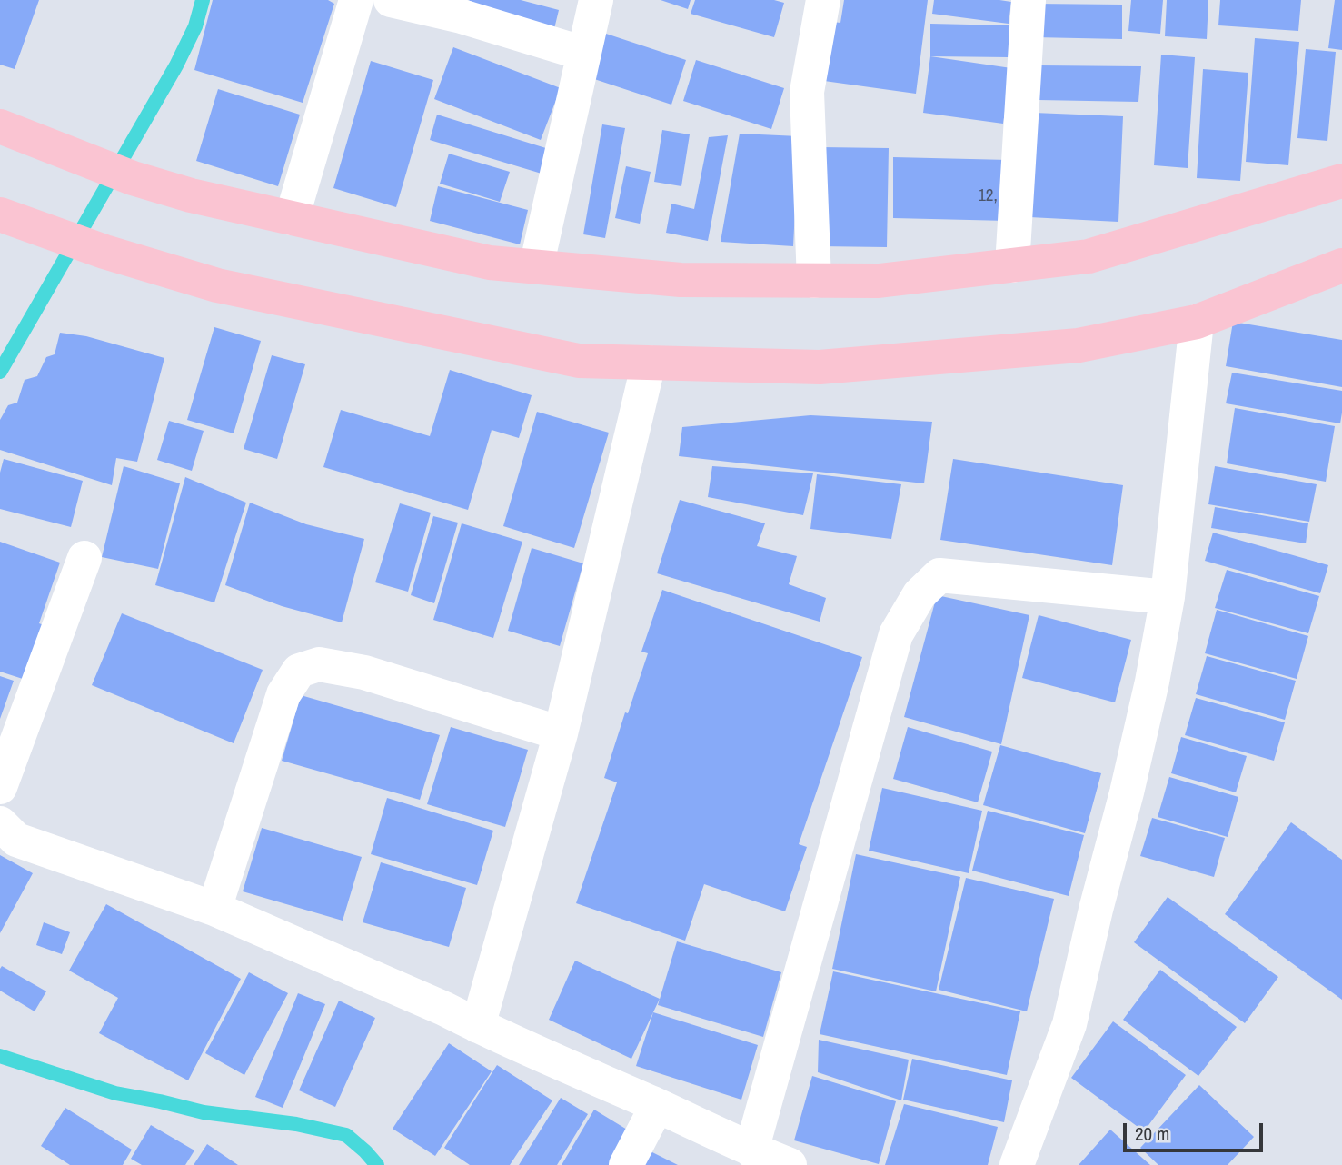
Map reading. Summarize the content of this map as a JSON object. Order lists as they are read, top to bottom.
{
  "house_numbers": ["12,"],
  "scale_bar": "20 m"
}
